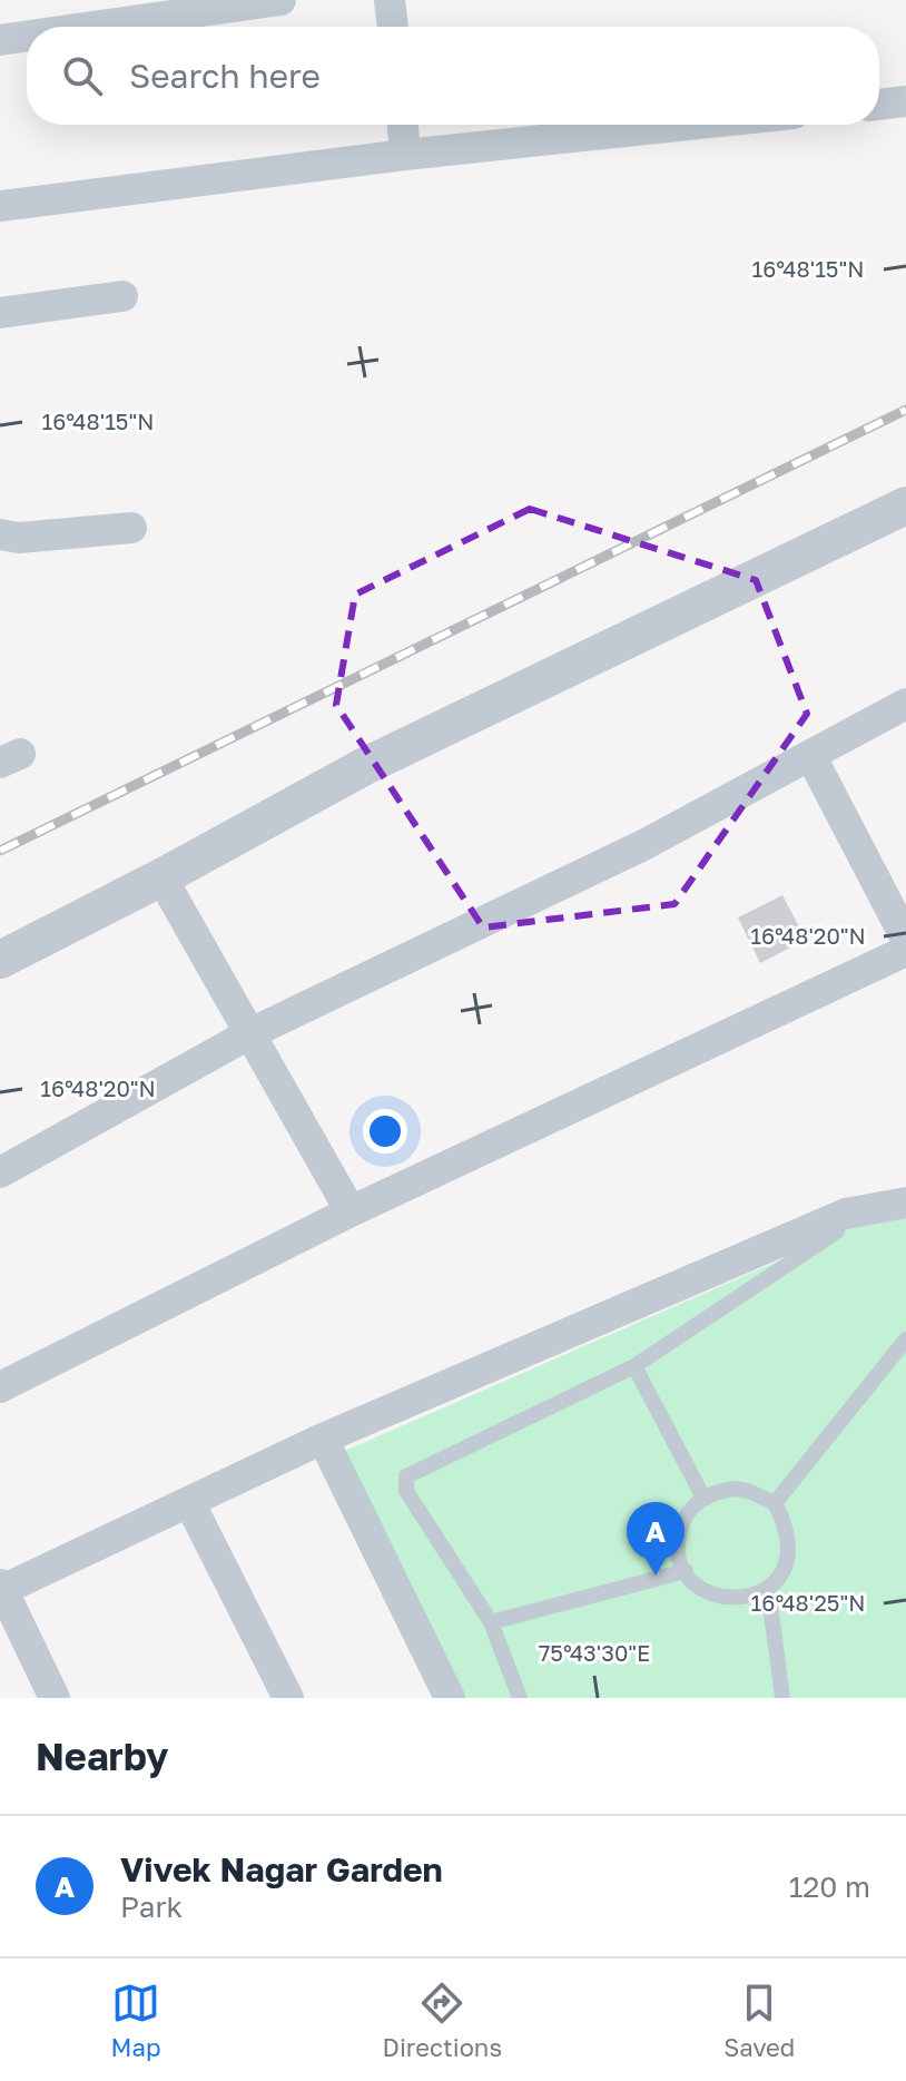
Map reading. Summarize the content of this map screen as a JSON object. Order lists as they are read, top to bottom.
{
  "page": {
    "search": "Search here",
    "pins": "A",
    "heading": "Nearby",
    "list": [
      {
        "mark": "A",
        "name": "Vivek Nagar Garden",
        "note": "Park",
        "value": "120 m"
      }
    ],
    "nav": ["Map", "Directions", "Saved"]
  },
  "coordinates": [
    "16°48'15\"N",
    "16°48'20\"N",
    "16°48'25\"N",
    "75°43'30\"E"
  ]
}
